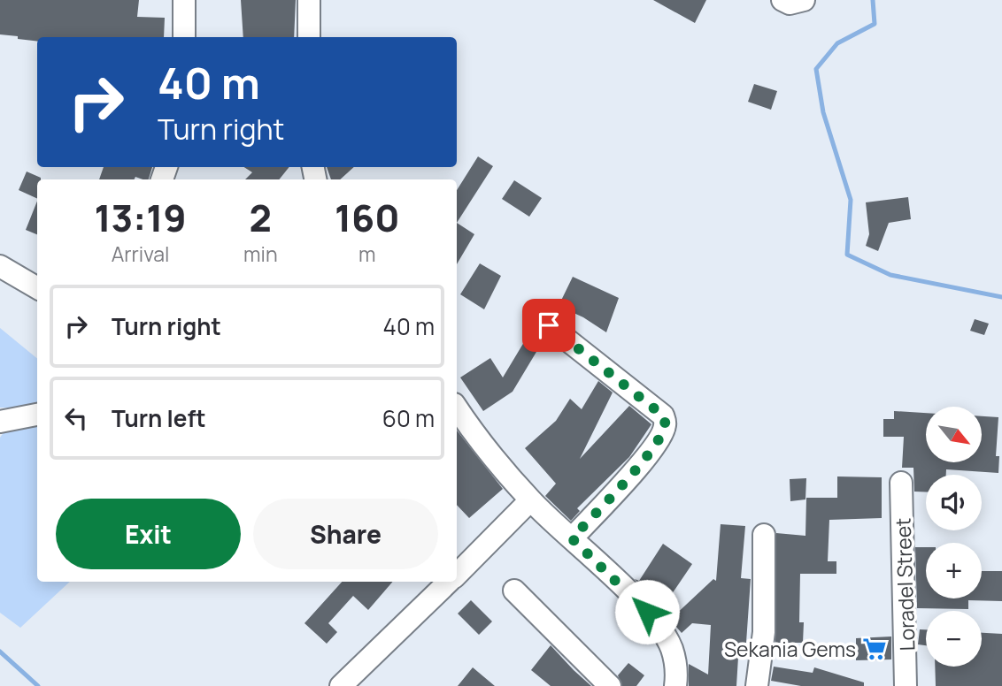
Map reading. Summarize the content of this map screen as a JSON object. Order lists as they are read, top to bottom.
{
  "streets": {
    "street": ["Loradel Street"]
  },
  "places": {
    "supermarket": ["Sekania Gems"]
  },
  "north": "bottom right",
  "page": {
    "turn": ["40 m", "Turn right"],
    "eta": [
      "13:19",
      "Arrival",
      "2",
      "min",
      "160",
      "m"
    ],
    "list": [
      {
        "name": "Turn right",
        "value": "40 m"
      },
      {
        "name": "Turn left",
        "value": "60 m"
      }
    ],
    "map_buttons": ["+", "−"],
    "buttons": ["Exit", "Share"]
  }
}
